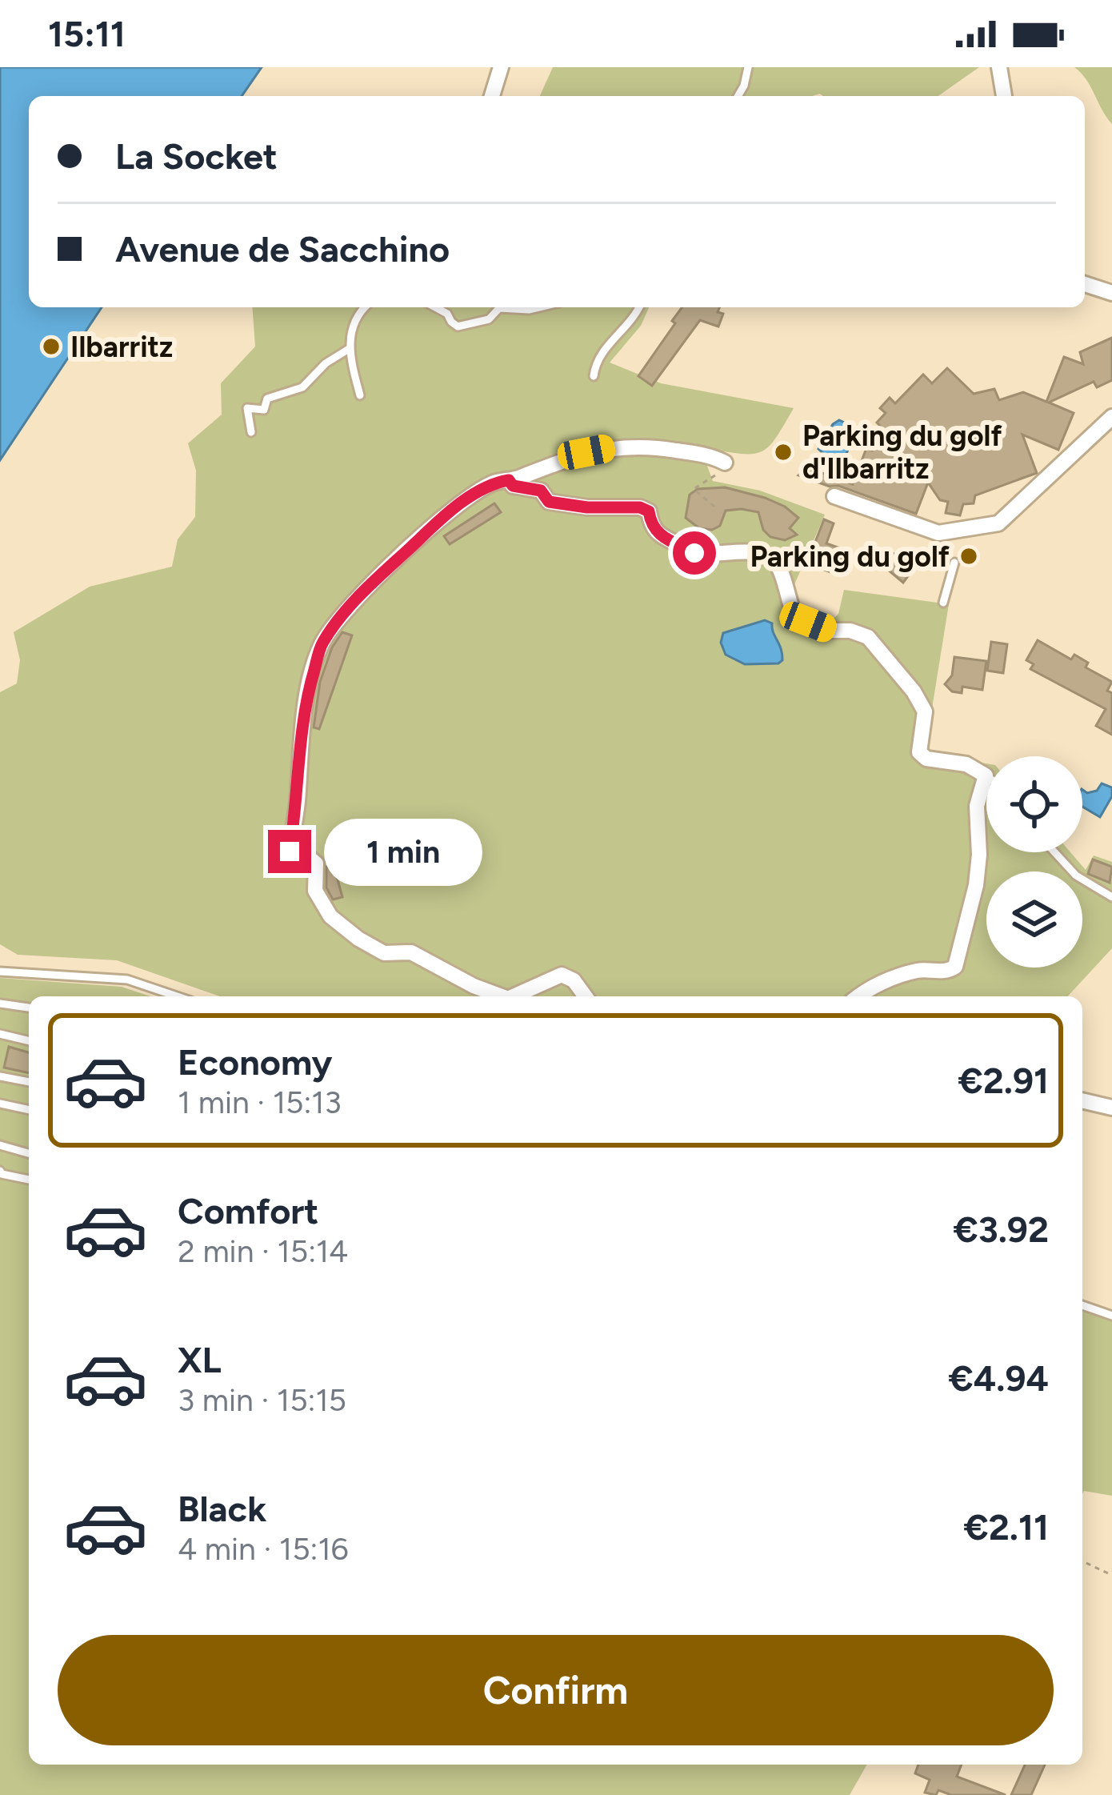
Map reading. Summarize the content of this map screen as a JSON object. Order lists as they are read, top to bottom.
{
  "places": ["Ilbarritz", "Parking du golf d'Ilbarritz", "Parking du golf"],
  "page": {
    "status": "15:11",
    "banner": ["La Socket", "Avenue de Sacchino"],
    "bubble": "1 min",
    "list": [
      {
        "name": "Economy",
        "note": "1 min · 15:13",
        "value": "€2.91"
      },
      {
        "name": "Comfort",
        "note": "2 min · 15:14",
        "value": "€3.92"
      },
      {
        "name": "XL",
        "note": "3 min · 15:15",
        "value": "€4.94"
      },
      {
        "name": "Black",
        "note": "4 min · 15:16",
        "value": "€2.11"
      }
    ],
    "buttons": "Confirm"
  }
}
